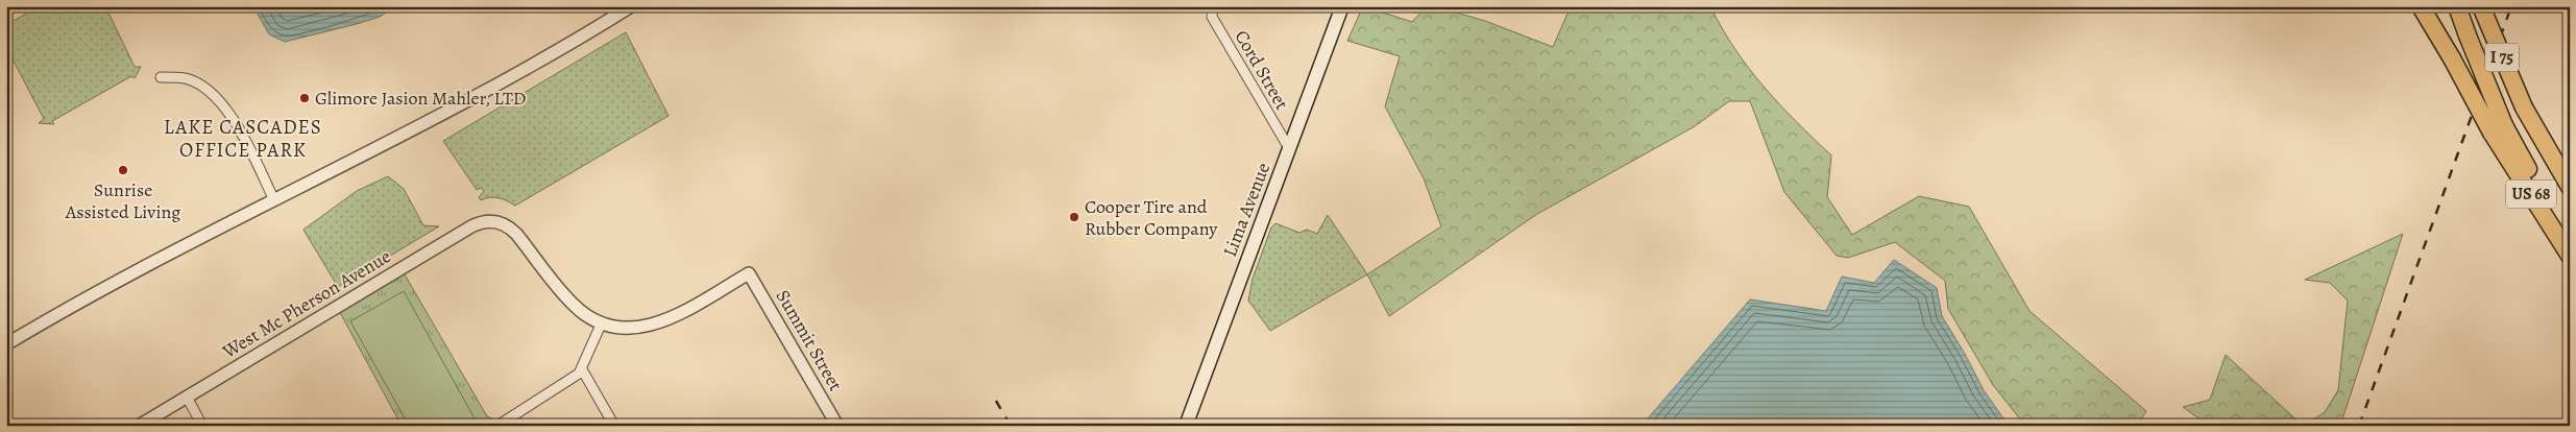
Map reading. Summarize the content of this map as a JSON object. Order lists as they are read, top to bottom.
{
  "streets": {
    "highway": ["I 75", "US 68"],
    "main road": ["Lima Avenue"],
    "street": ["Cord Street", "West Mc Pherson Avenue", "Summit Street"]
  },
  "crossings": [
    ["I 75", "US 68"],
    ["Cord Street", "Lima Avenue"],
    ["West Mc Pherson Avenue", "Summit Street"]
  ],
  "districts": ["LAKE CASCADES OFFICE PARK"],
  "places": ["Glimore Jasion Mahler, LTD", "Sunrise Assisted Living", "Cooper Tire and Rubber Company"]
}
